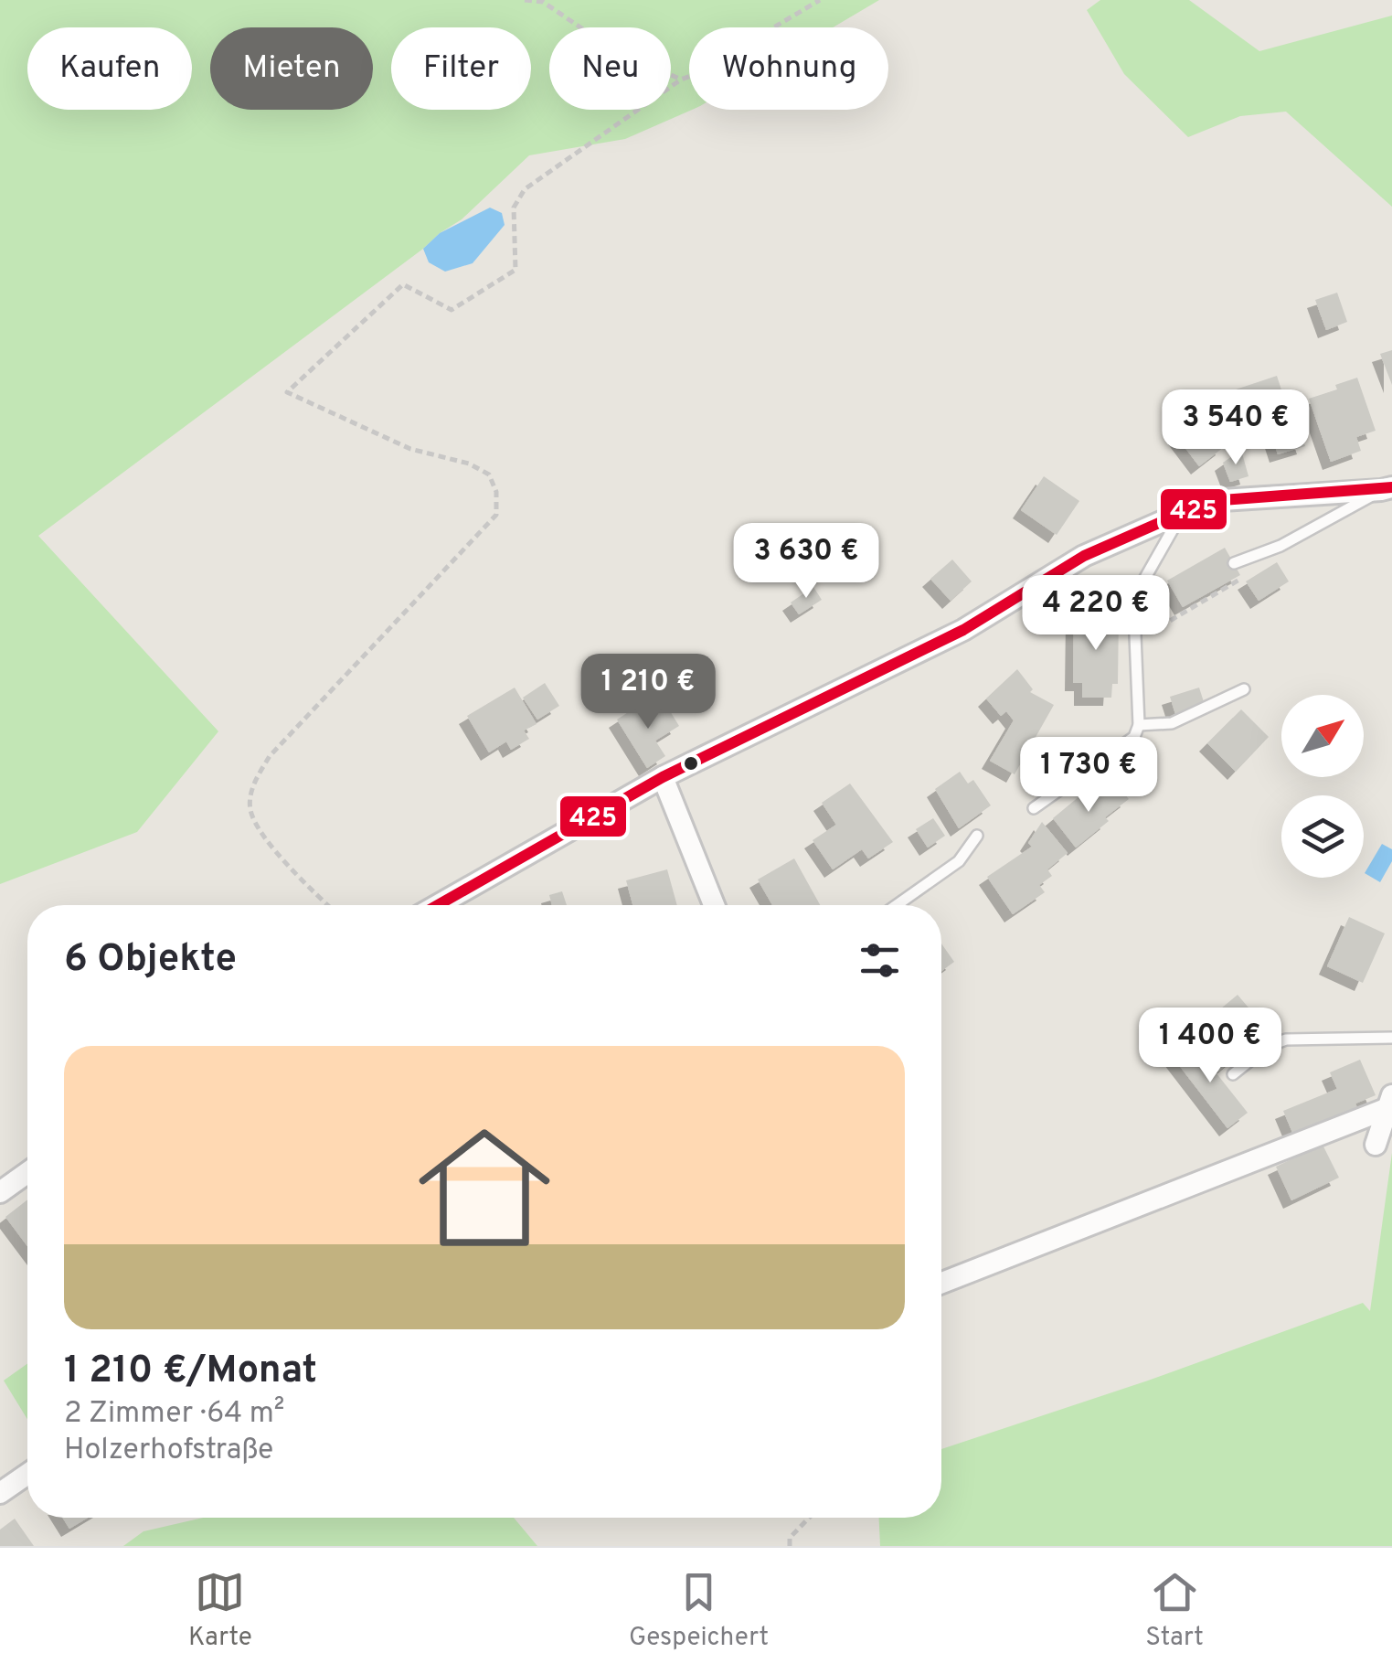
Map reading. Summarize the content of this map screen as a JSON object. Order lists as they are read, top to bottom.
{
  "lines": ["transit line 425"],
  "north": "top right",
  "page": {
    "chip": [
      "Kaufen",
      "Mieten",
      "Filter",
      "Neu",
      "Wohnung"
    ],
    "price": [
      "3 540 €",
      "3 630 €",
      "4 220 €",
      "1 210 €",
      "1 730 €",
      "1 400 €"
    ],
    "heading": "6 Objekte",
    "list": [
      {
        "name": "1 210 €/Monat",
        "note": "2 Zimmer · 64 m² · Holzerhofstraße"
      }
    ],
    "tabs": ["Karte", "Gespeichert", "Start"]
  }
}
